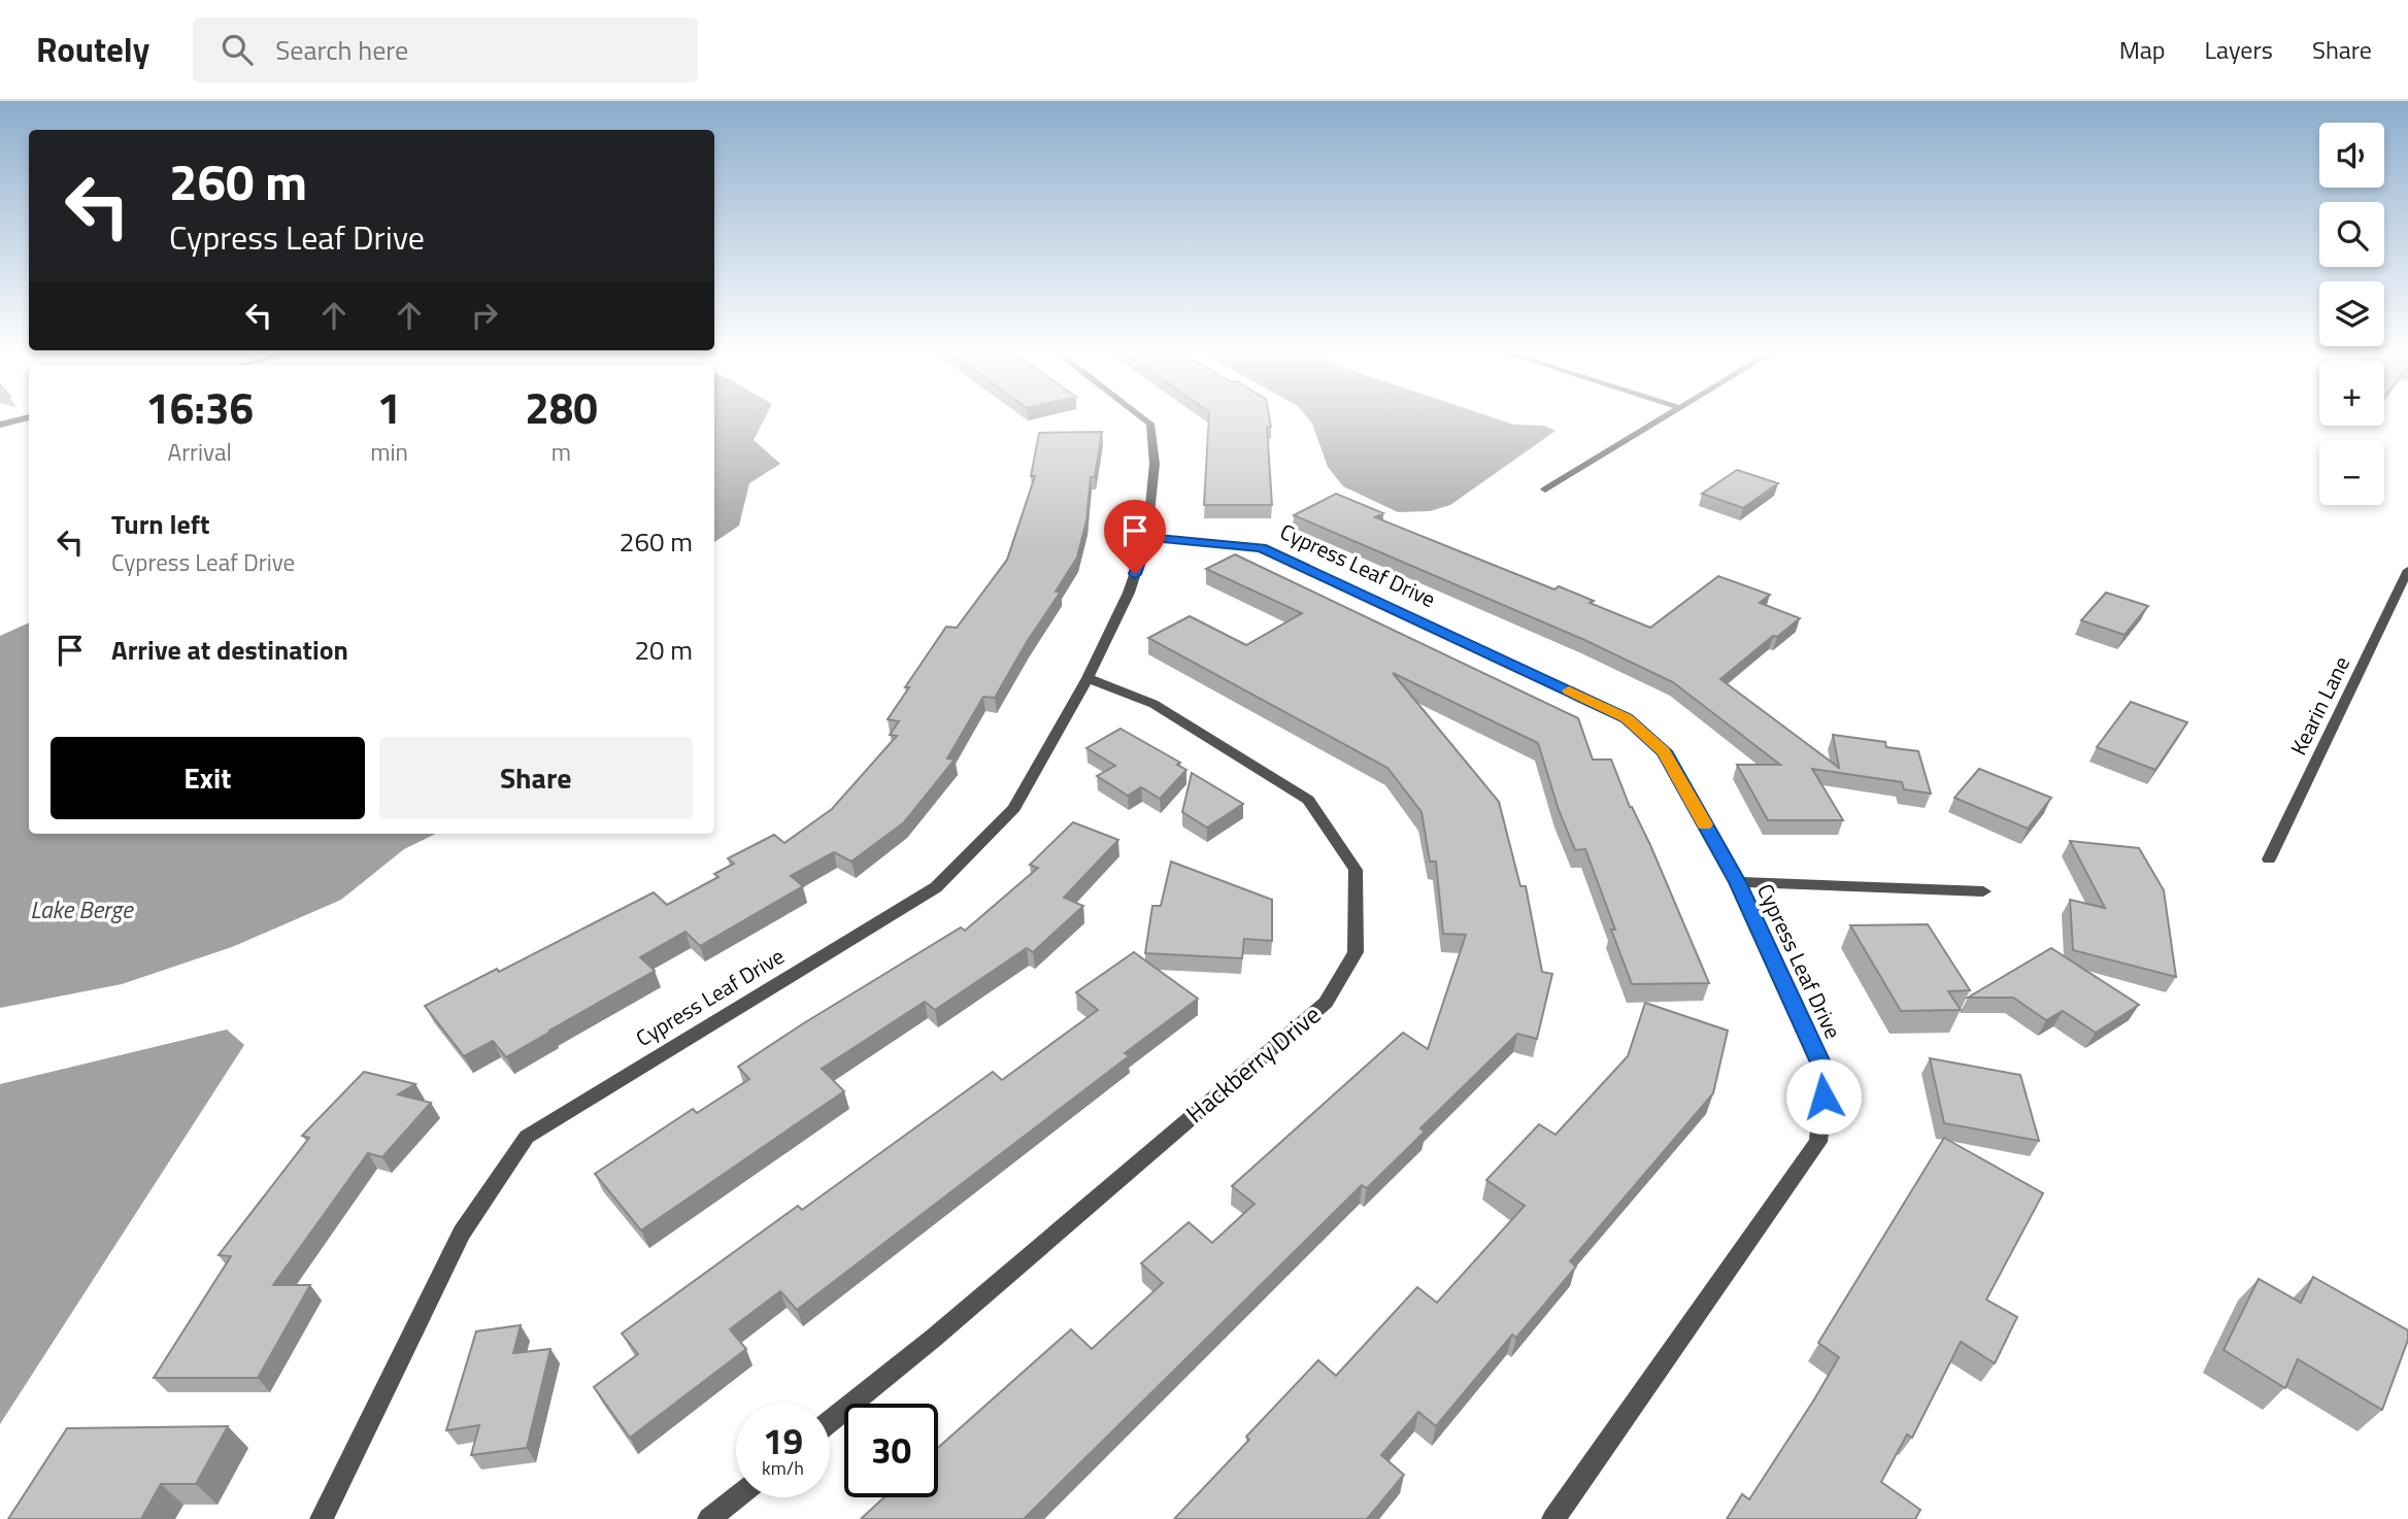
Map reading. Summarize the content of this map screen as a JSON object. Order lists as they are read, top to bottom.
{
  "streets": {
    "street": ["Cypress Leaf Drive", "Kearin Lane", "Hackberry Drive"]
  },
  "crossings": [
    ["Cypress Leaf Drive", "Hackberry Drive"]
  ],
  "water": ["Lake Berge"],
  "page": {
    "header": "Routely",
    "search": "Search here",
    "nav": ["Map", "Layers", "Share"],
    "map_buttons": ["+", "−"],
    "turn": ["260 m", "Cypress Leaf Drive"],
    "eta": [
      "16:36",
      "Arrival",
      "1",
      "min",
      "280",
      "m"
    ],
    "list": [
      {
        "name": "Turn left",
        "note": "Cypress Leaf Drive",
        "value": "260 m"
      },
      {
        "name": "Arrive at destination",
        "value": "20 m"
      }
    ],
    "buttons": ["Exit", "Share"],
    "speed": "19 km/h",
    "limit": "30"
  }
}
